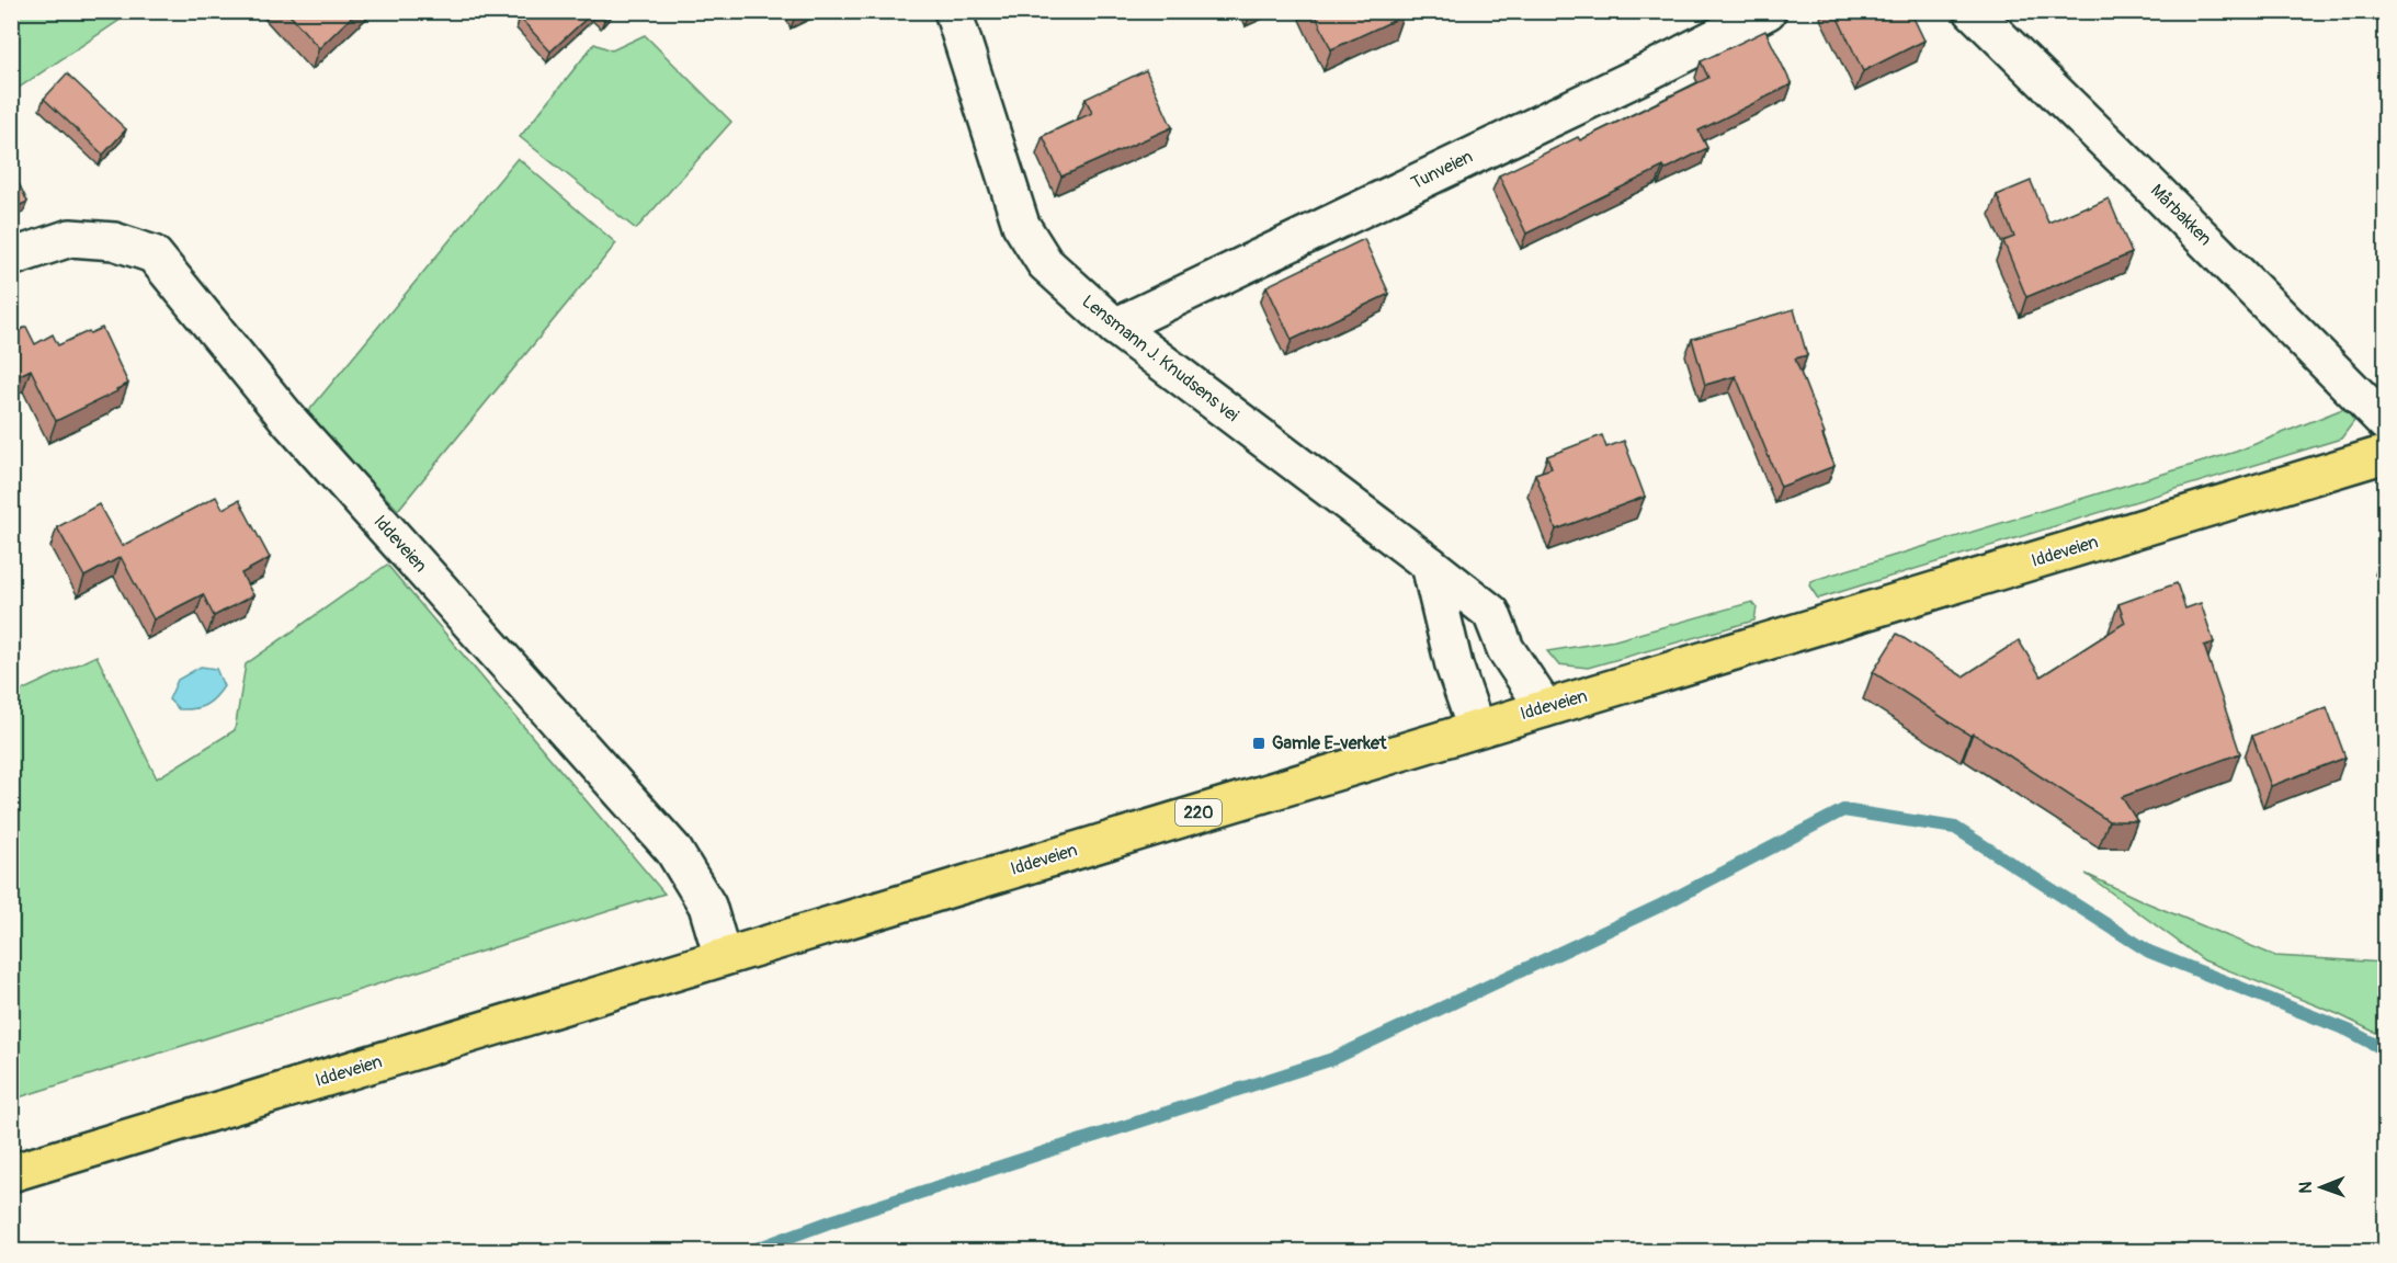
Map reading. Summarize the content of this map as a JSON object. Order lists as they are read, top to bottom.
{
  "streets": {
    "main road": ["Iddeveien", "220"],
    "street": ["Tunveien", "Mårbakken", "Lensmann J. Knudsens vei"]
  },
  "crossings": [
    ["Tunveien", "Lensmann J. Knudsens vei"],
    ["Lensmann J. Knudsens vei", "Iddeveien"]
  ],
  "places": {
    "transit": ["Gamle E-verket"]
  },
  "north": "left"
}
